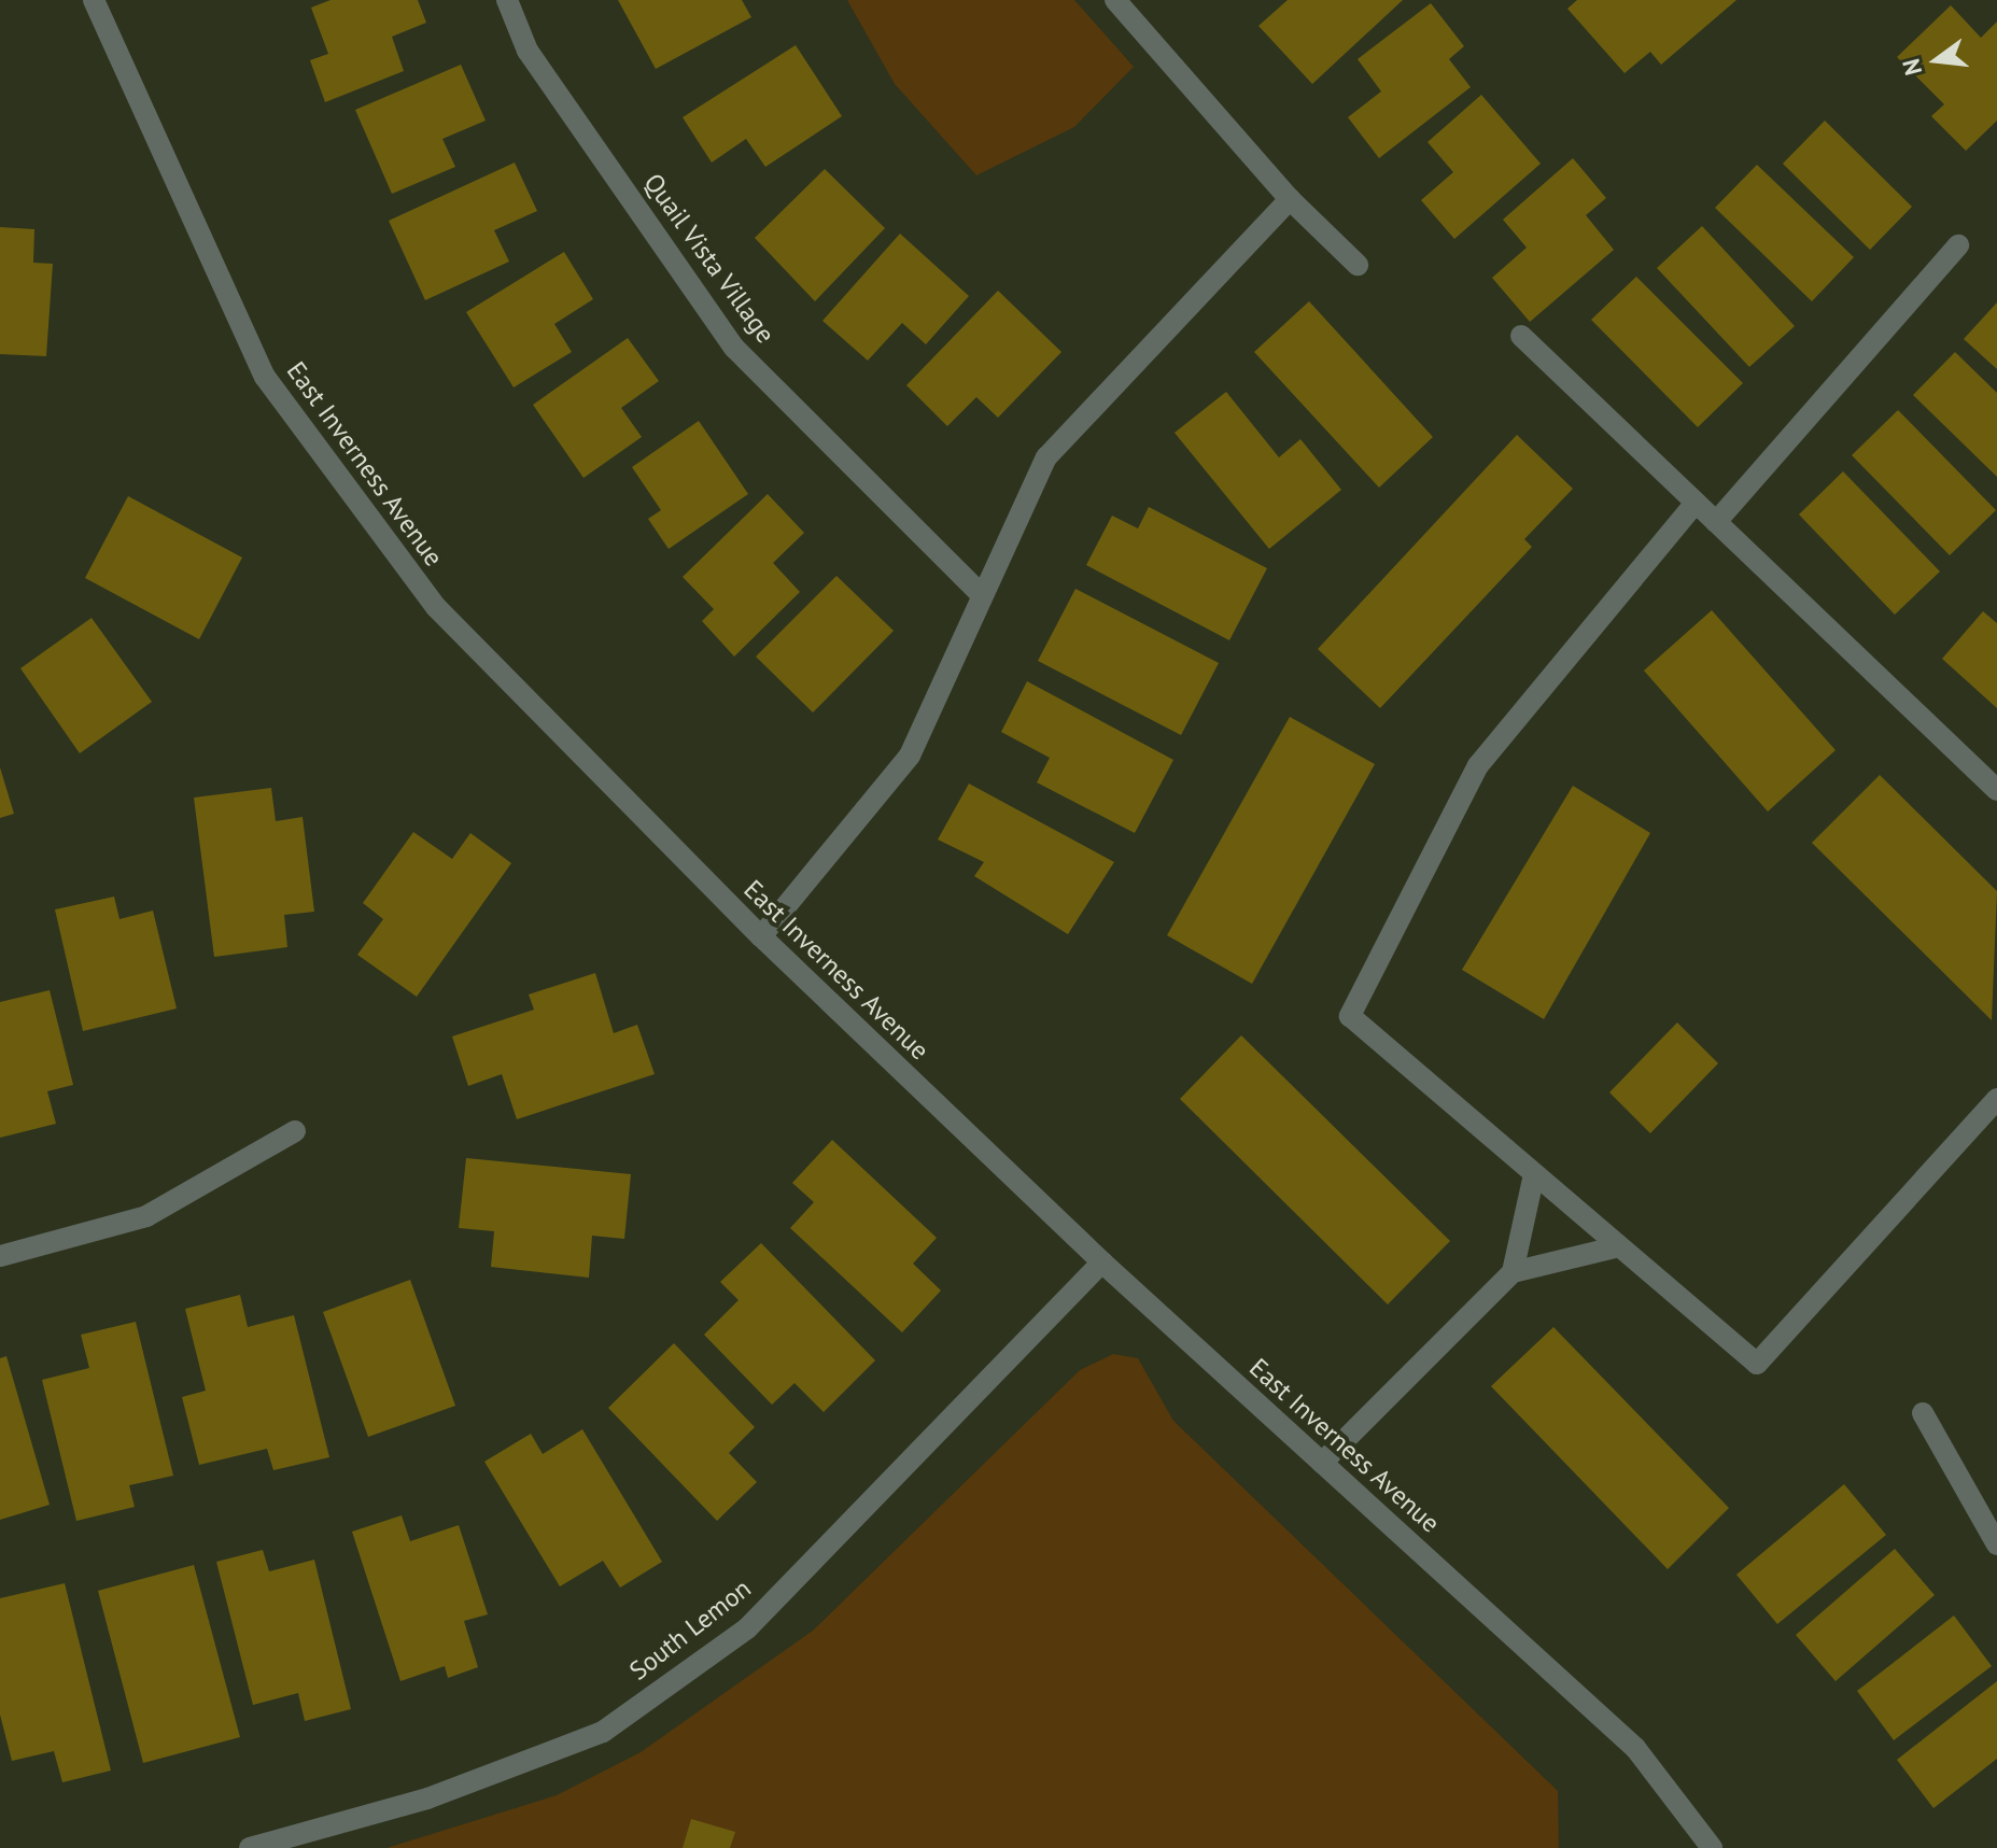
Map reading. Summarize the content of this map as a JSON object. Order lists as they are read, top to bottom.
{
  "streets": {
    "street": ["Quail Vista Village", "East Inverness Avenue", "South Lemon"]
  },
  "crossings": [
    ["East Inverness Avenue", "South Lemon"]
  ],
  "north": "left"
}
